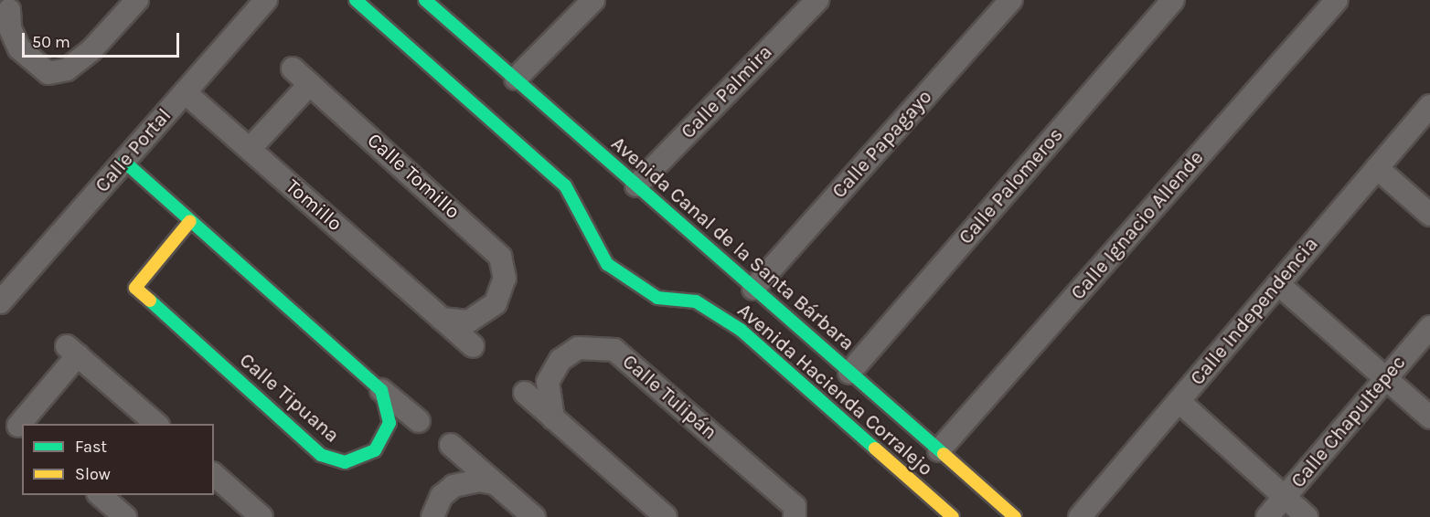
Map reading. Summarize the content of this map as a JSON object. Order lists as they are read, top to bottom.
{
  "streets": {
    "main road": ["Avenida Canal de la Santa Bárbara", "Avenida Hacienda Corralejo", "Calle Tipuana"],
    "street": [
      "Calle Palmira",
      "Calle Papagayo",
      "Calle Portal",
      "Calle Tomillo",
      "Calle Palomeros",
      "Tomillo",
      "Calle Ignacio Allende",
      "Calle Independencia",
      "Calle Tulipán",
      "Calle Chapultepec"
    ]
  },
  "crossings": [
    ["Calle Palmira", "Avenida Canal de la Santa Bárbara"],
    ["Calle Papagayo", "Avenida Canal de la Santa Bárbara"],
    ["Calle Portal", "Tomillo"],
    ["Calle Tomillo", "Tomillo"],
    ["Calle Palomeros", "Avenida Canal de la Santa Bárbara"],
    ["Calle Ignacio Allende", "Avenida Canal de la Santa Bárbara"]
  ],
  "legend": ["Fast", "Slow"],
  "scale_bar": "50 m"
}
